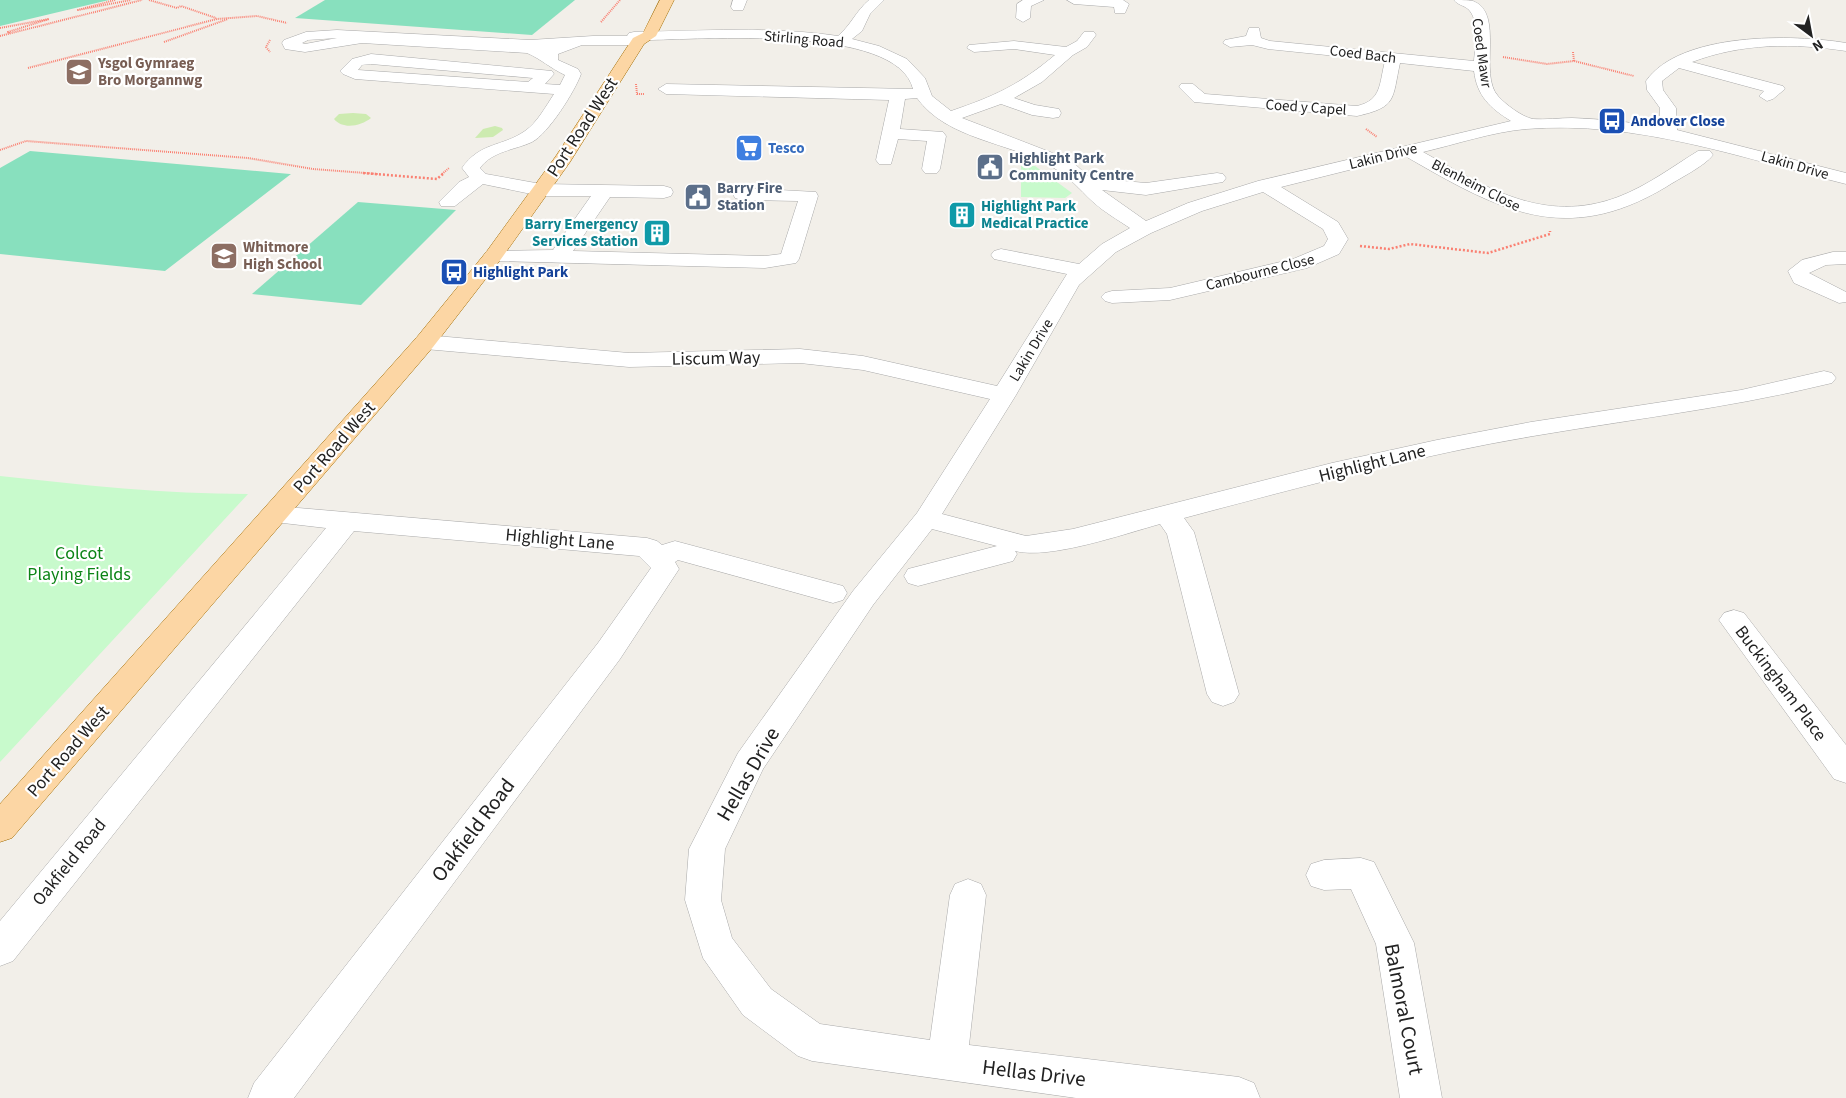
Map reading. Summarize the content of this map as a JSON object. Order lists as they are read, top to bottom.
{
  "streets": {
    "main road": ["Port Road West"],
    "street": [
      "Stirling Road",
      "Coed Mawr",
      "Coed Bach",
      "Coed y Capel",
      "Lakin Drive",
      "Blenheim Close",
      "Cambourne Close",
      "Liscum Way",
      "Highlight Lane",
      "Buckingham Place",
      "Hellas Drive",
      "Oakfield Road",
      "Balmoral Court"
    ]
  },
  "crossings": [
    ["Stirling Road", "Port Road West"],
    ["Stirling Road", "Lakin Drive"],
    ["Coed Mawr", "Coed Bach"],
    ["Coed Mawr", "Lakin Drive"],
    ["Coed Bach", "Coed y Capel"],
    ["Port Road West", "Liscum Way"],
    ["Port Road West", "Highlight Lane"],
    ["Lakin Drive", "Blenheim Close"],
    ["Lakin Drive", "Cambourne Close"],
    ["Lakin Drive", "Liscum Way"],
    ["Lakin Drive", "Hellas Drive"],
    ["Liscum Way", "Hellas Drive"],
    ["Highlight Lane", "Hellas Drive"],
    ["Highlight Lane", "Oakfield Road"]
  ],
  "parks": ["Colcot Playing Fields"],
  "places": {
    "school or university": ["Ysgol Gymraeg Bro Morgannwg", "Whitmore High School"],
    "bus stop": ["Andover Close", "Highlight Park"],
    "supermarket": ["Tesco"],
    "public building": ["Highlight Park Community Centre", "Barry Fire Station"],
    "building": ["Highlight Park Medical Practice", "Barry Emergency Services Station"]
  },
  "north": "bottom right"
}
